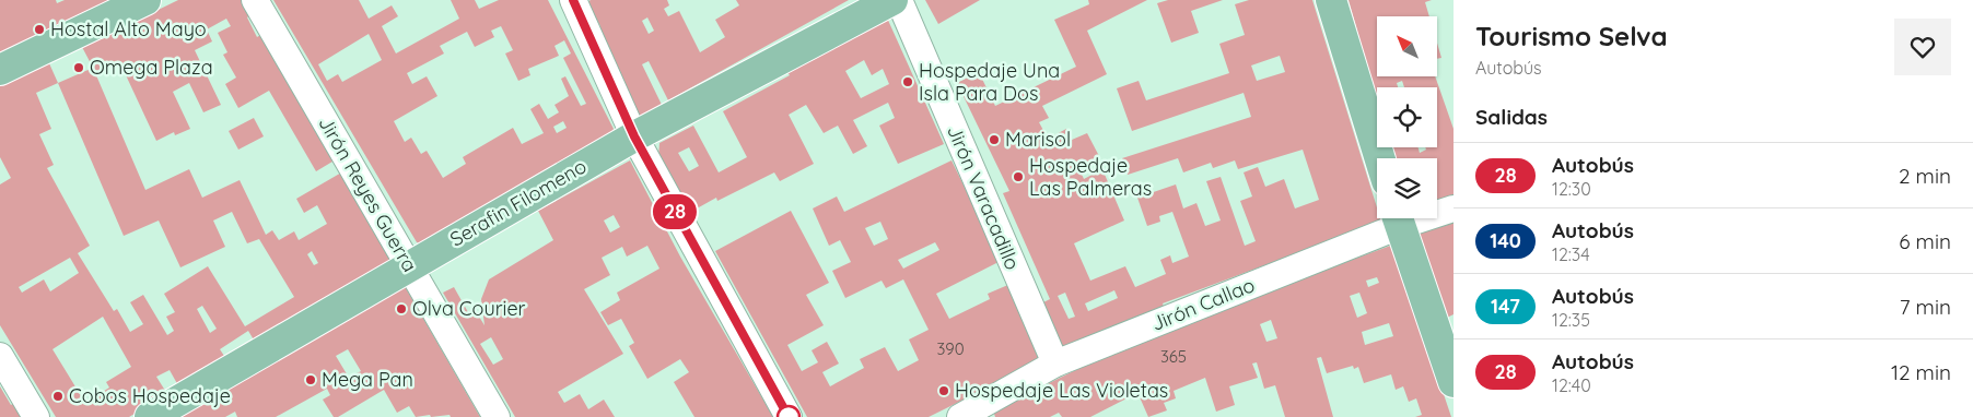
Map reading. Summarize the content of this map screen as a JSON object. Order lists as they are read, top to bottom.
{
  "streets": {
    "main road": ["Serafin Filomeno"],
    "street": ["Jirón Reyes Guerra", "Jirón Varacadillo", "Jirón Callao"]
  },
  "crossings": [
    ["Jirón Reyes Guerra", "Serafin Filomeno"],
    ["Jirón Varacadillo", "Jirón Callao"]
  ],
  "places": [
    "Hostal Alto Mayo",
    "Omega Plaza",
    "Hospedaje Una Isla Para Dos",
    "Marisol",
    "Hospedaje Las Palmeras",
    "Olva Courier",
    "Mega Pan",
    "Hospedaje Las Violetas",
    "Cobos Hospedaje"
  ],
  "lines": ["bus line 28"],
  "house_numbers": ["390", "365"],
  "north": "top left",
  "page": {
    "on_map": "28",
    "heading": [
      ["Tourismo Selva", "Autobús"],
      "Salidas"
    ],
    "list": [
      {
        "mark": "28",
        "name": "Autobús",
        "note": "12:30",
        "value": "2 min"
      },
      {
        "mark": "140",
        "name": "Autobús",
        "note": "12:34",
        "value": "6 min"
      },
      {
        "mark": "147",
        "name": "Autobús",
        "note": "12:35",
        "value": "7 min"
      },
      {
        "mark": "28",
        "name": "Autobús",
        "note": "12:40",
        "value": "12 min"
      }
    ]
  }
}
